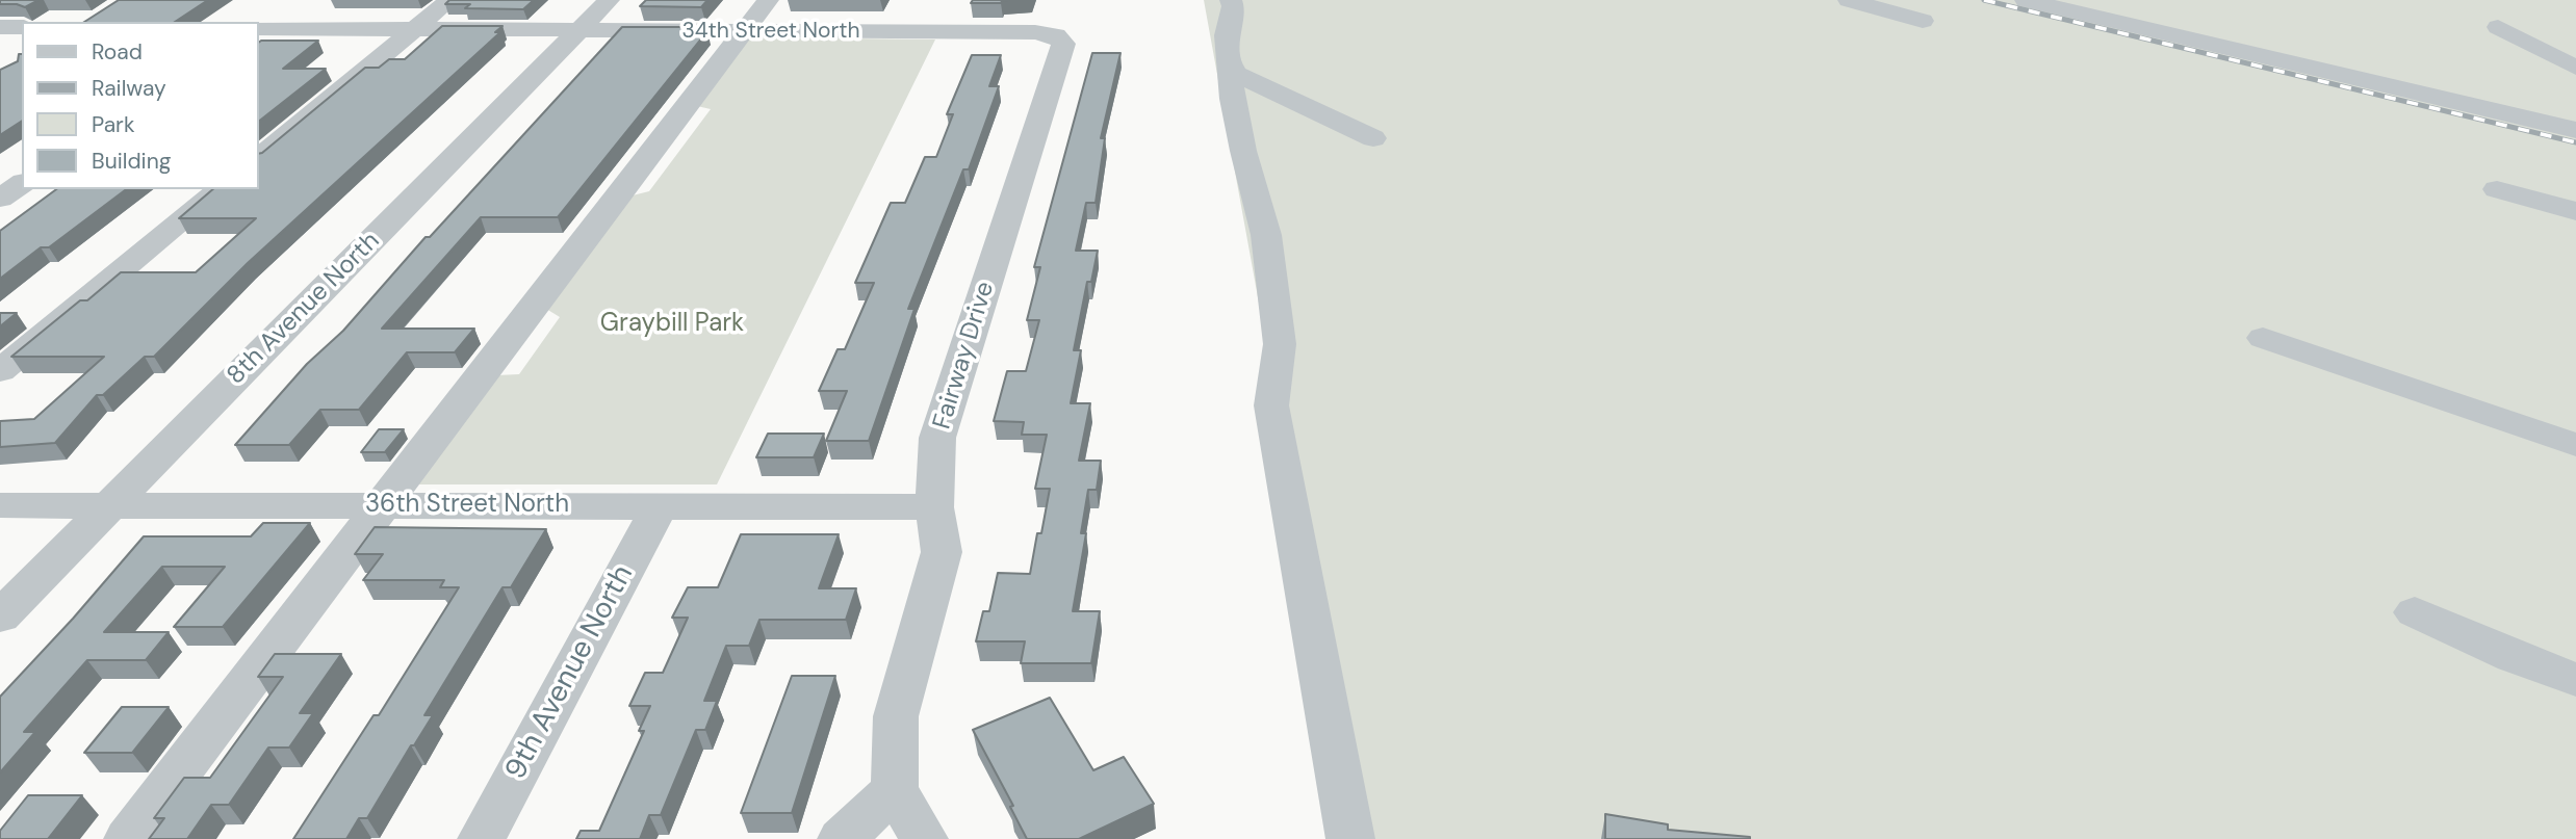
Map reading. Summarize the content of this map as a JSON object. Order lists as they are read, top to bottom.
{
  "streets": {
    "street": [
      "34th Street North",
      "8th Avenue North",
      "Fairway Drive",
      "36th Street North",
      "9th Avenue North"
    ]
  },
  "crossings": [
    ["34th Street North", "8th Avenue North"],
    ["34th Street North", "Fairway Drive"],
    ["8th Avenue North", "36th Street North"],
    ["Fairway Drive", "36th Street North"],
    ["36th Street North", "9th Avenue North"]
  ],
  "parks": ["Graybill Park"],
  "legend": [
    "Road",
    "Railway",
    "Park",
    "Building"
  ]
}
